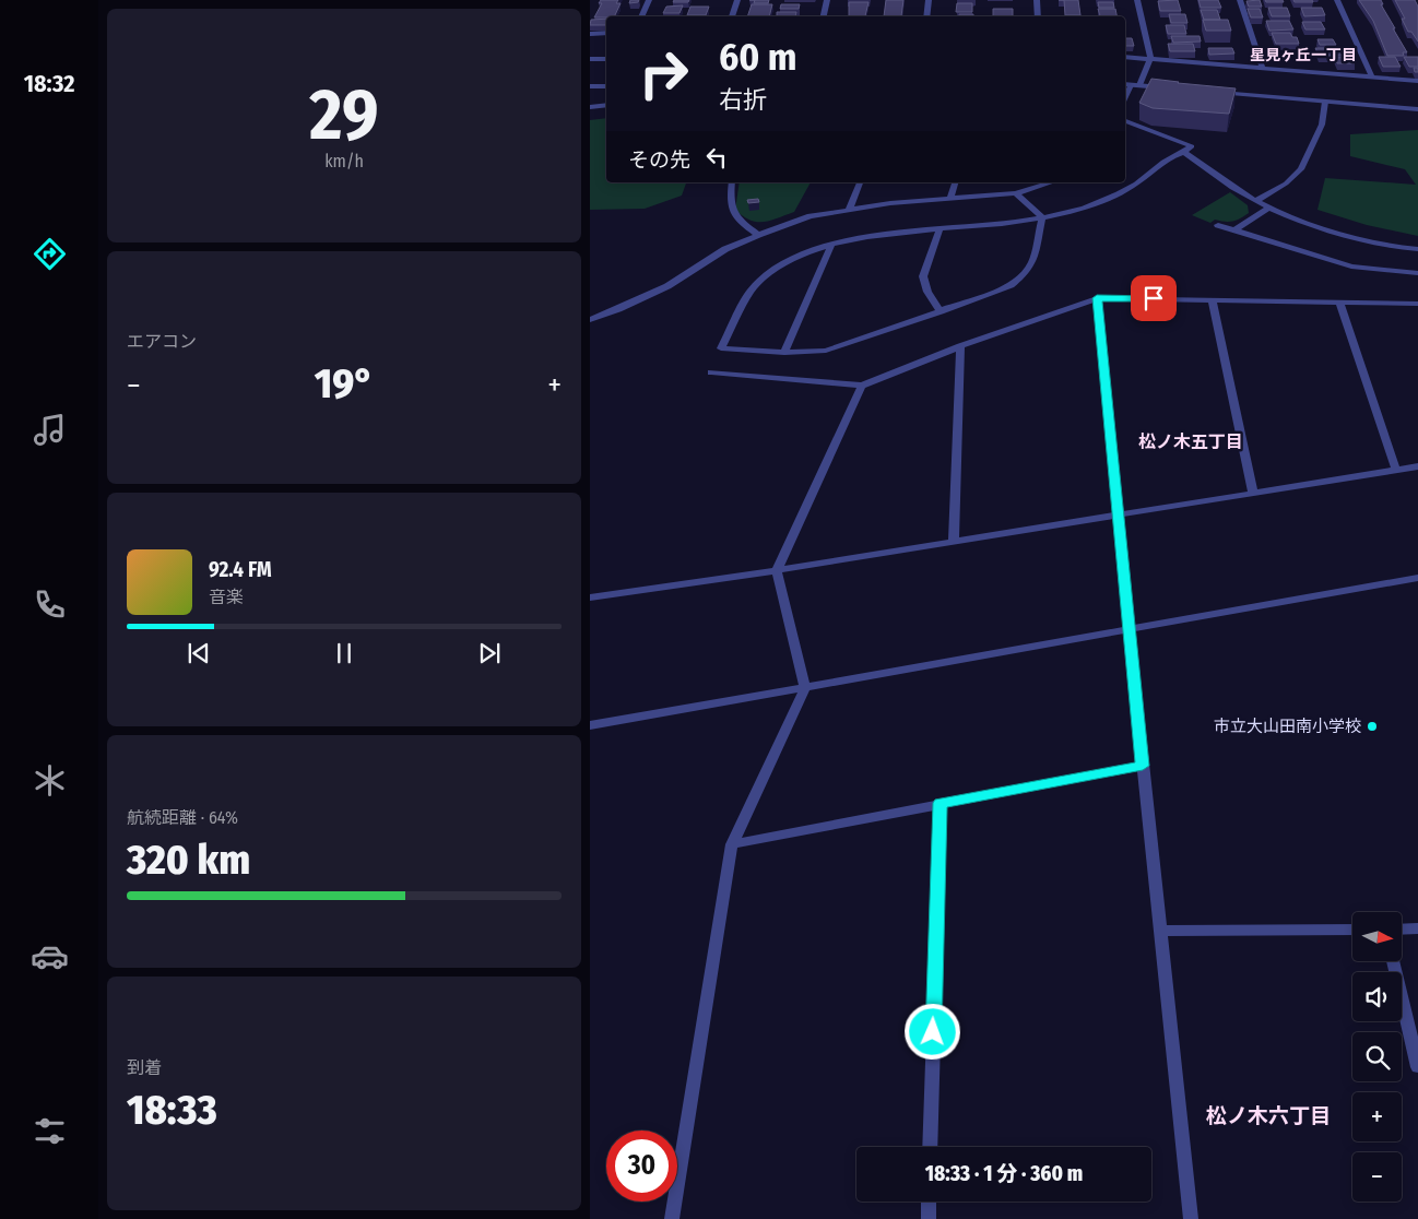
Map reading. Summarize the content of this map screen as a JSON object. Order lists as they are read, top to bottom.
{
  "districts": ["星見ヶ丘一丁目", "松ノ木五丁目", "松ノ木六丁目"],
  "places": ["市立大山田南小学校"],
  "north": "right",
  "page": {
    "tabs": "18:32",
    "tile": [
      ["29", "km/h"],
      "エアコン",
      ["航続距離 · 64%", "320 km"],
      ["到着", "18:33"]
    ],
    "turn": ["60 m", "右折"],
    "then": "その先",
    "heat": ["−", "19°", "+"],
    "song": ["92.4 FM", "音楽"],
    "map_buttons": ["+", "−"],
    "limit": "30",
    "trip": "18:33 · 1 分 · 360 m"
  }
}
